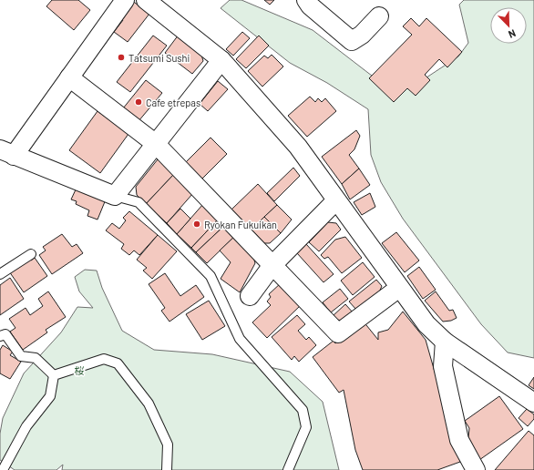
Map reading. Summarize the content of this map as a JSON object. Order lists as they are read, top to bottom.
{
  "parks": ["桜"],
  "places": ["Tatsumi Sushi", "Cafe etrepas", "Ryokan Fukuikan"],
  "north": "bottom right"
}
